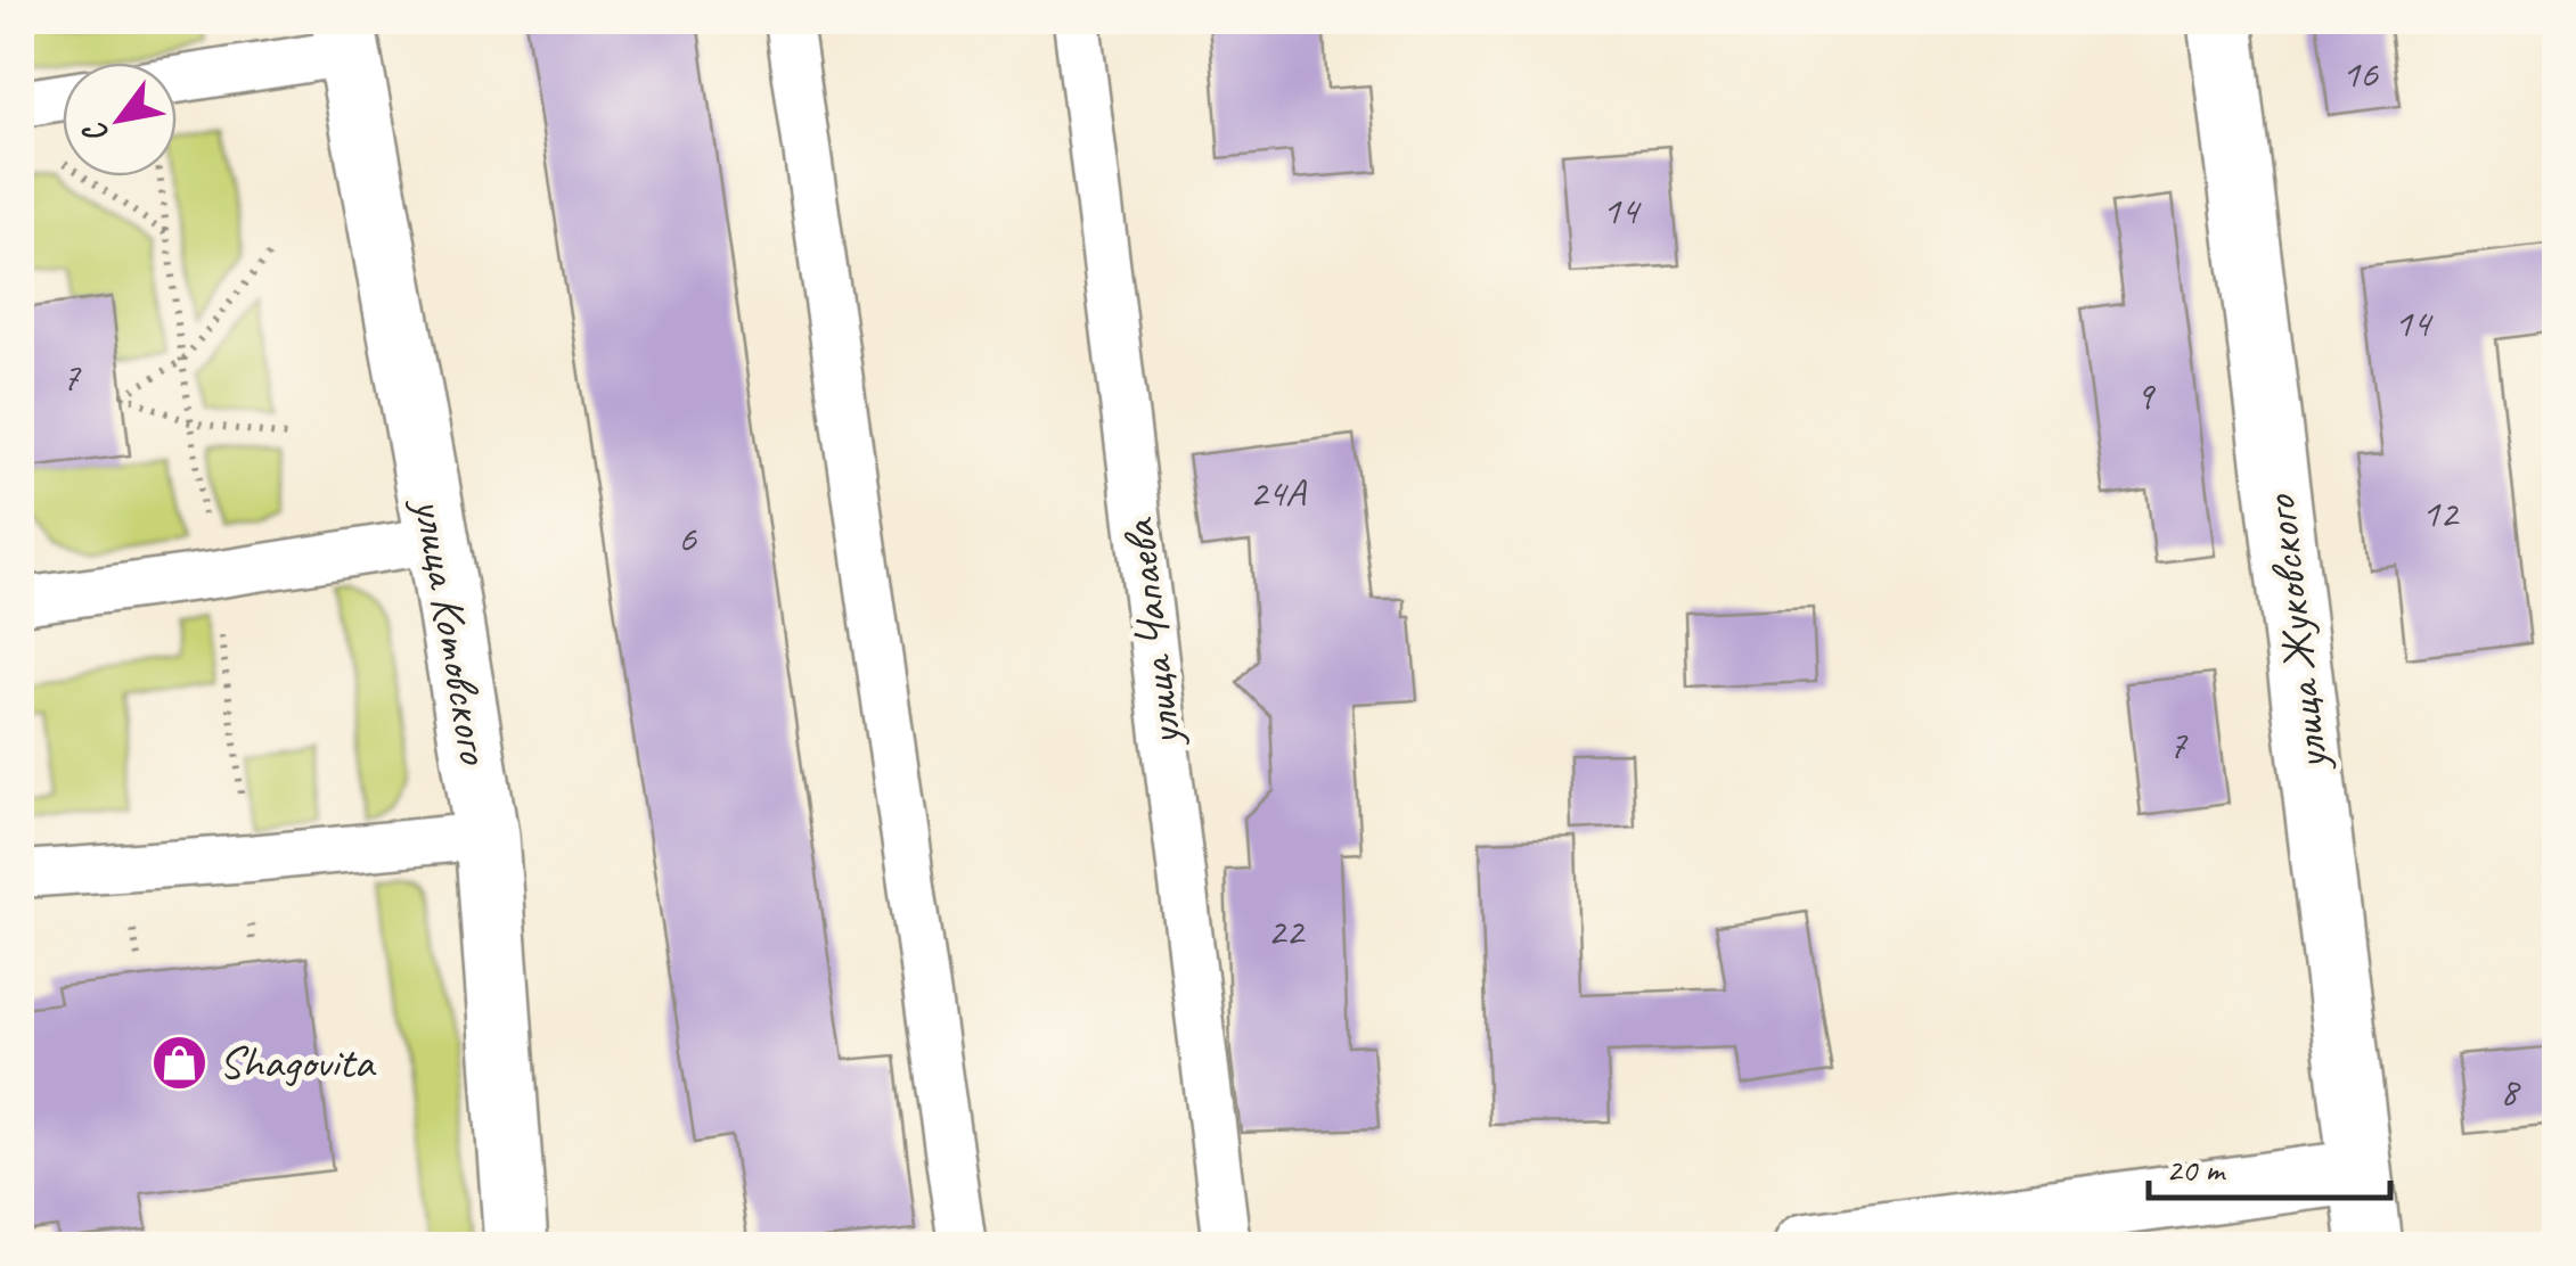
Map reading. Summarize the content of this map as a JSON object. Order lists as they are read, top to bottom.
{
  "streets": {
    "street": ["улица Котовского", "улица Жуковского"],
    "lane": ["улица Чапаева"]
  },
  "places": {
    "shop": ["Shagovita"]
  },
  "house_numbers": [
    "16",
    "14",
    "14",
    "7",
    "9",
    "24А",
    "12",
    "6",
    "7",
    "22",
    "8"
  ],
  "scale_bar": "20 m",
  "north": "bottom left"
}
